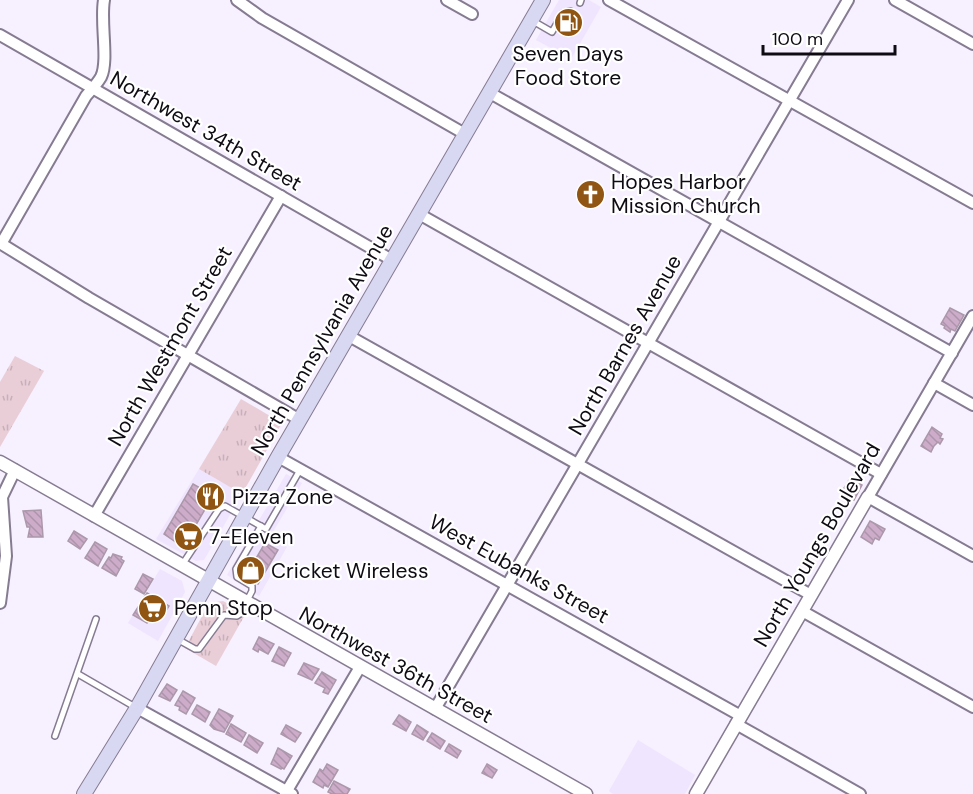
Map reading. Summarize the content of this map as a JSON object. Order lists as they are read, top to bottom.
{
  "streets": {
    "main road": ["North Pennsylvania Avenue"],
    "street": [
      "Northwest 34th Street",
      "North Barnes Avenue",
      "North Westmont Street",
      "North Youngs Boulevard",
      "West Eubanks Street",
      "Northwest 36th Street"
    ]
  },
  "crossings": [
    ["Northwest 34th Street", "North Pennsylvania Avenue"],
    ["Northwest 34th Street", "North Westmont Street"],
    ["North Pennsylvania Avenue", "West Eubanks Street"],
    ["North Pennsylvania Avenue", "Northwest 36th Street"],
    ["North Barnes Avenue", "West Eubanks Street"],
    ["North Barnes Avenue", "Northwest 36th Street"],
    ["North Westmont Street", "Northwest 36th Street"],
    ["North Youngs Boulevard", "West Eubanks Street"]
  ],
  "places": {
    "fuel station": ["Seven Days Food Store"],
    "church": ["Hopes Harbor Mission Church"],
    "restaurant": ["Pizza Zone"],
    "supermarket": ["7-Eleven", "Penn Stop"],
    "shop": ["Cricket Wireless"]
  },
  "scale_bar": "100 m"
}
